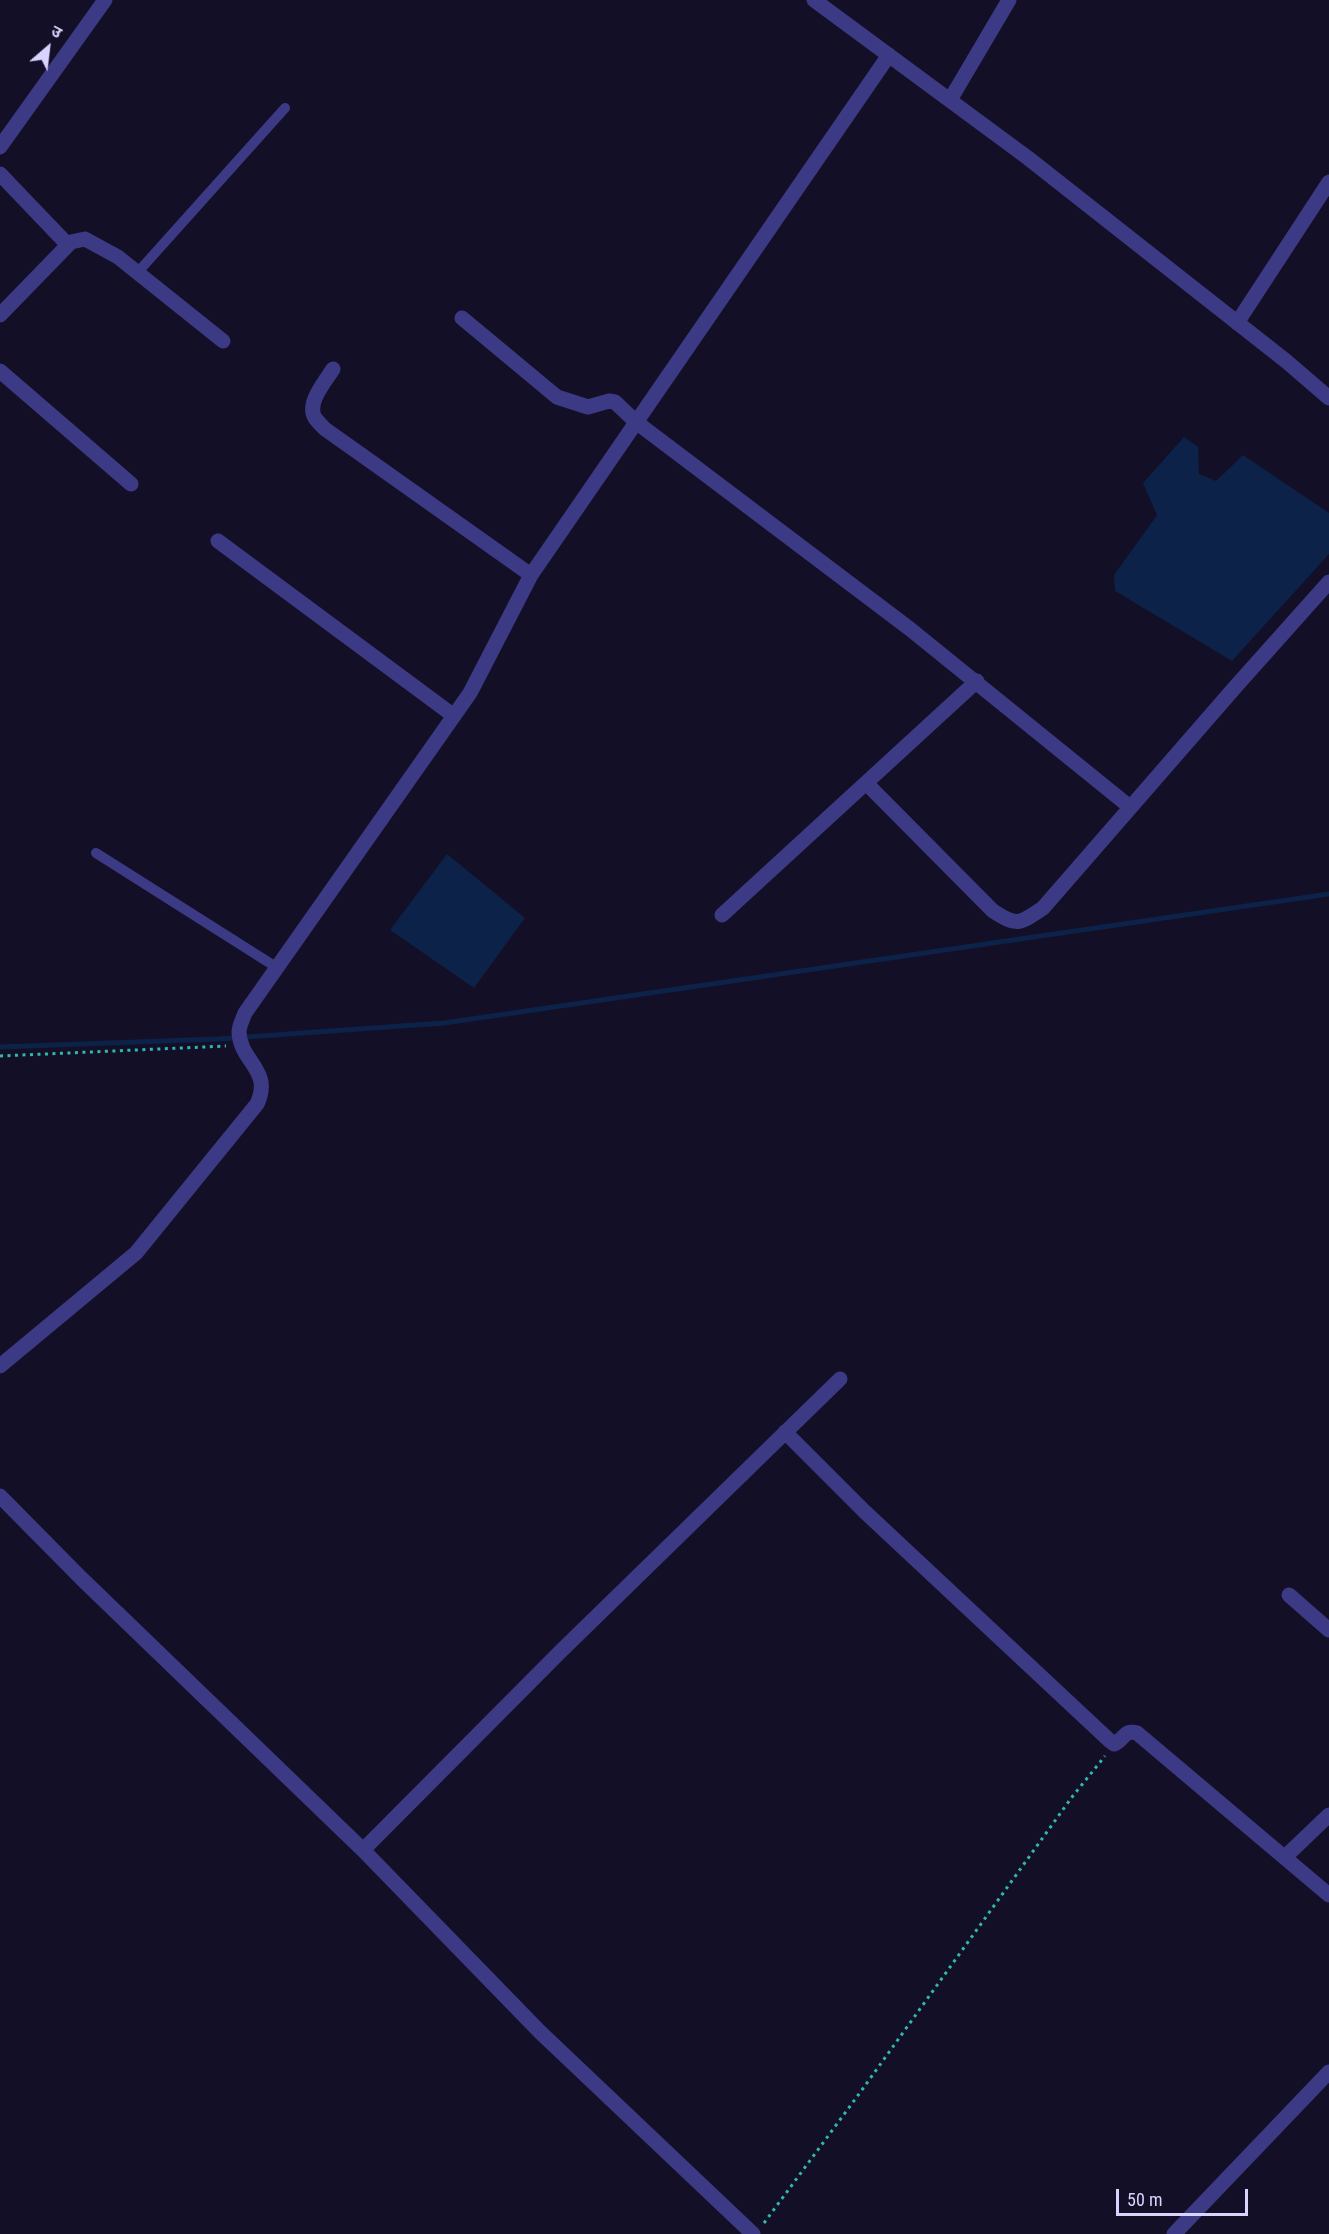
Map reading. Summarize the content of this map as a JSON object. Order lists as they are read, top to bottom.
{
  "scale_bar": "50 m",
  "north": "top right"
}
